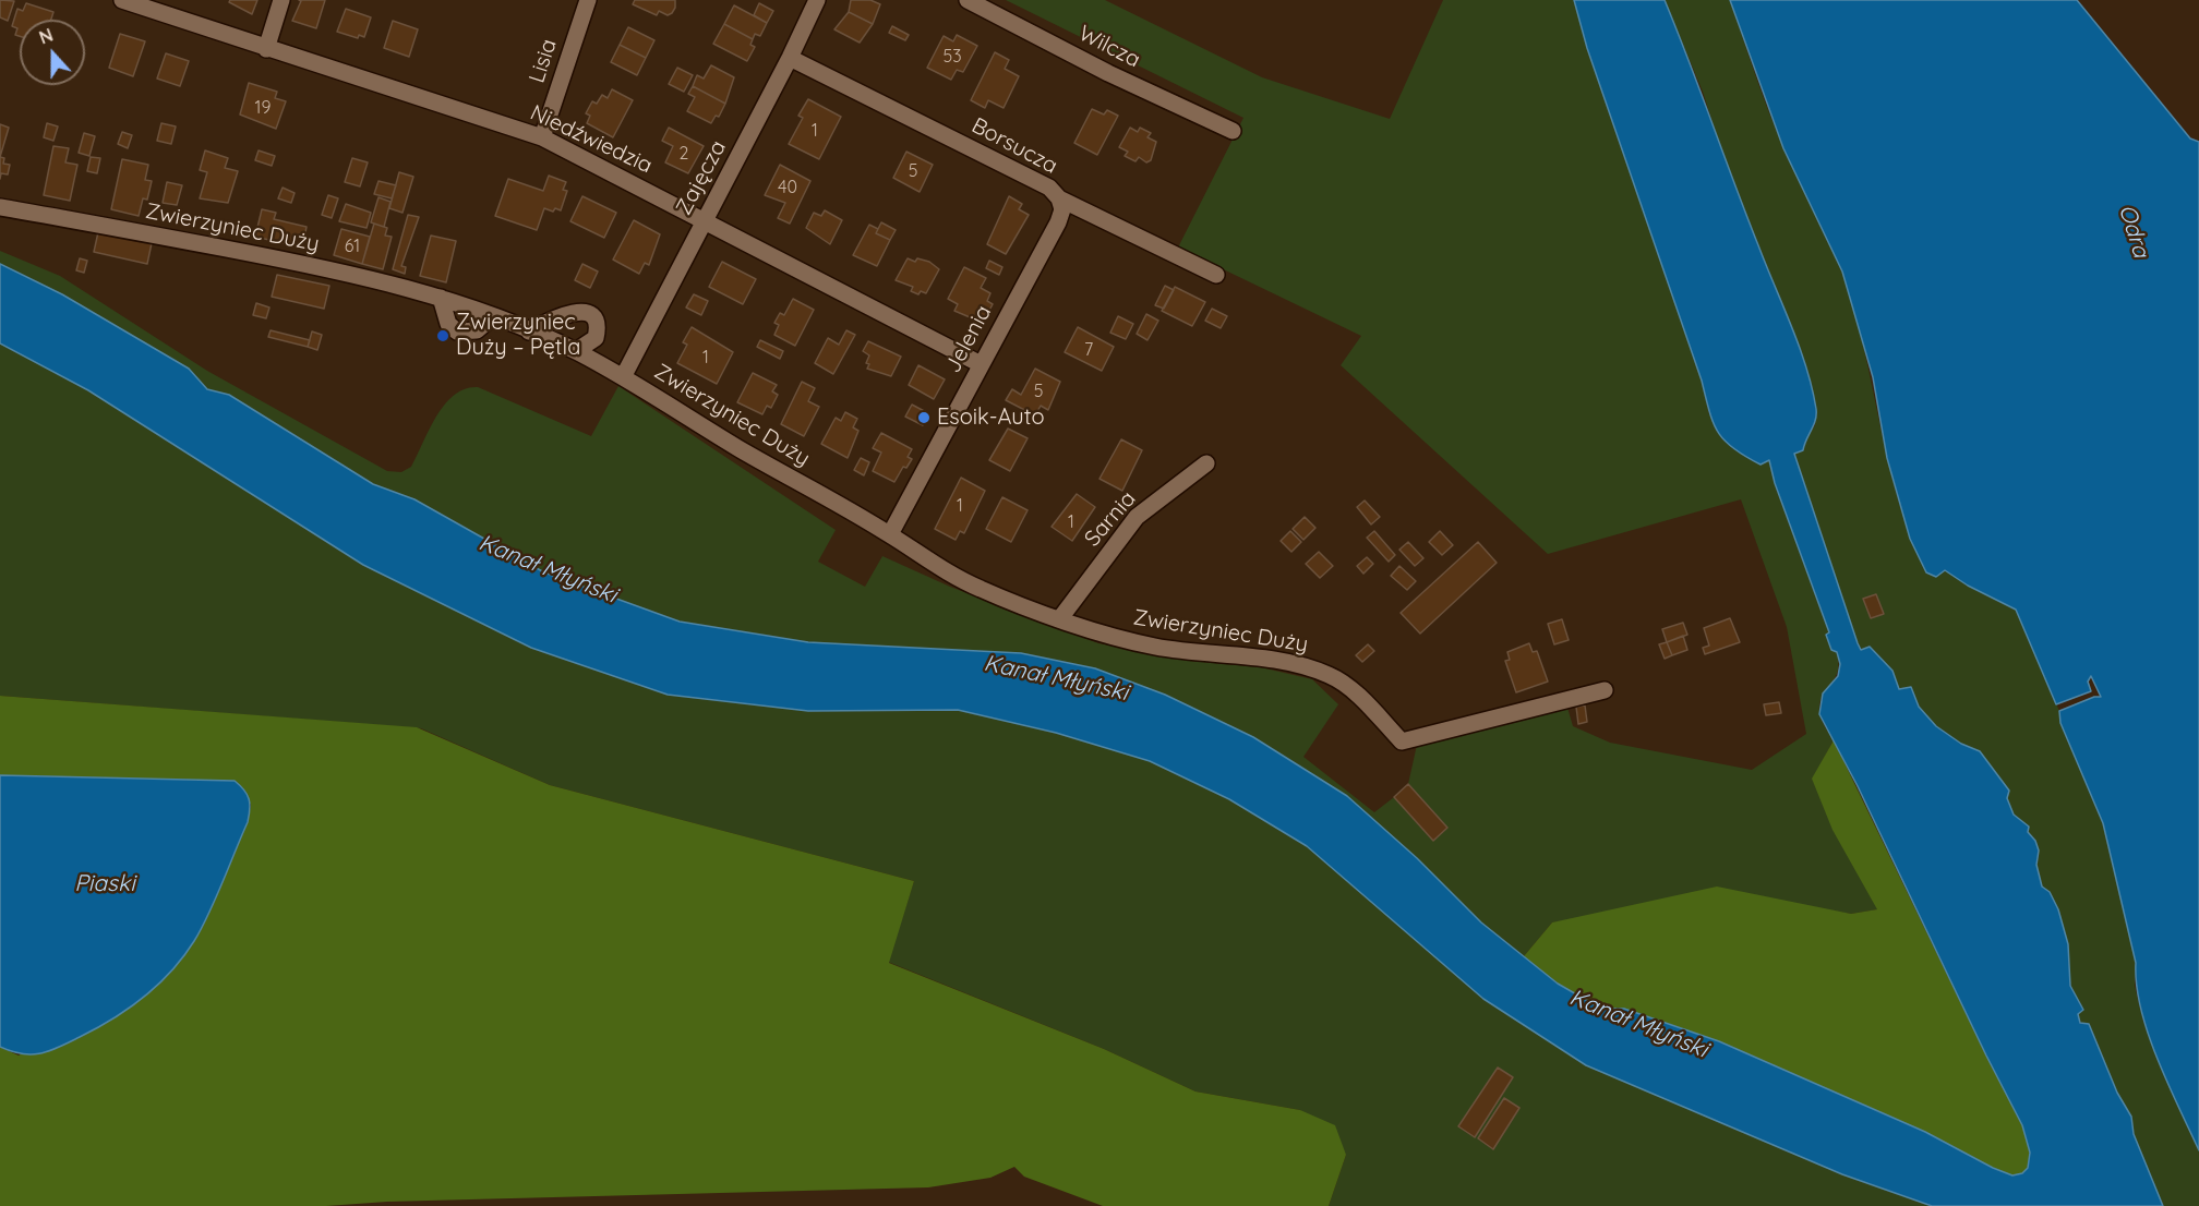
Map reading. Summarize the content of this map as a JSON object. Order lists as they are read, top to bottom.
{
  "streets": {
    "street": [
      "Wilcza",
      "Lisia",
      "Niedźwiedzia",
      "Borsucza",
      "Zajęcza",
      "Zwierzyniec Duży",
      "Jelenia",
      "Sarnia"
    ]
  },
  "crossings": [
    ["Lisia", "Niedźwiedzia"],
    ["Niedźwiedzia", "Zajęcza"],
    ["Niedźwiedzia", "Jelenia"],
    ["Borsucza", "Zajęcza"],
    ["Borsucza", "Jelenia"],
    ["Zajęcza", "Zwierzyniec Duży"],
    ["Zwierzyniec Duży", "Jelenia"],
    ["Zwierzyniec Duży", "Sarnia"]
  ],
  "water": ["Odra", "Kanał Młyński", "Piaski"],
  "places": ["Zwierzyniec Duży – Pętla", "Esoik-Auto"],
  "house_numbers": [
    "53",
    "19",
    "1",
    "2",
    "5",
    "40",
    "61",
    "7",
    "1",
    "5",
    "1",
    "1"
  ],
  "north": "top"
}
